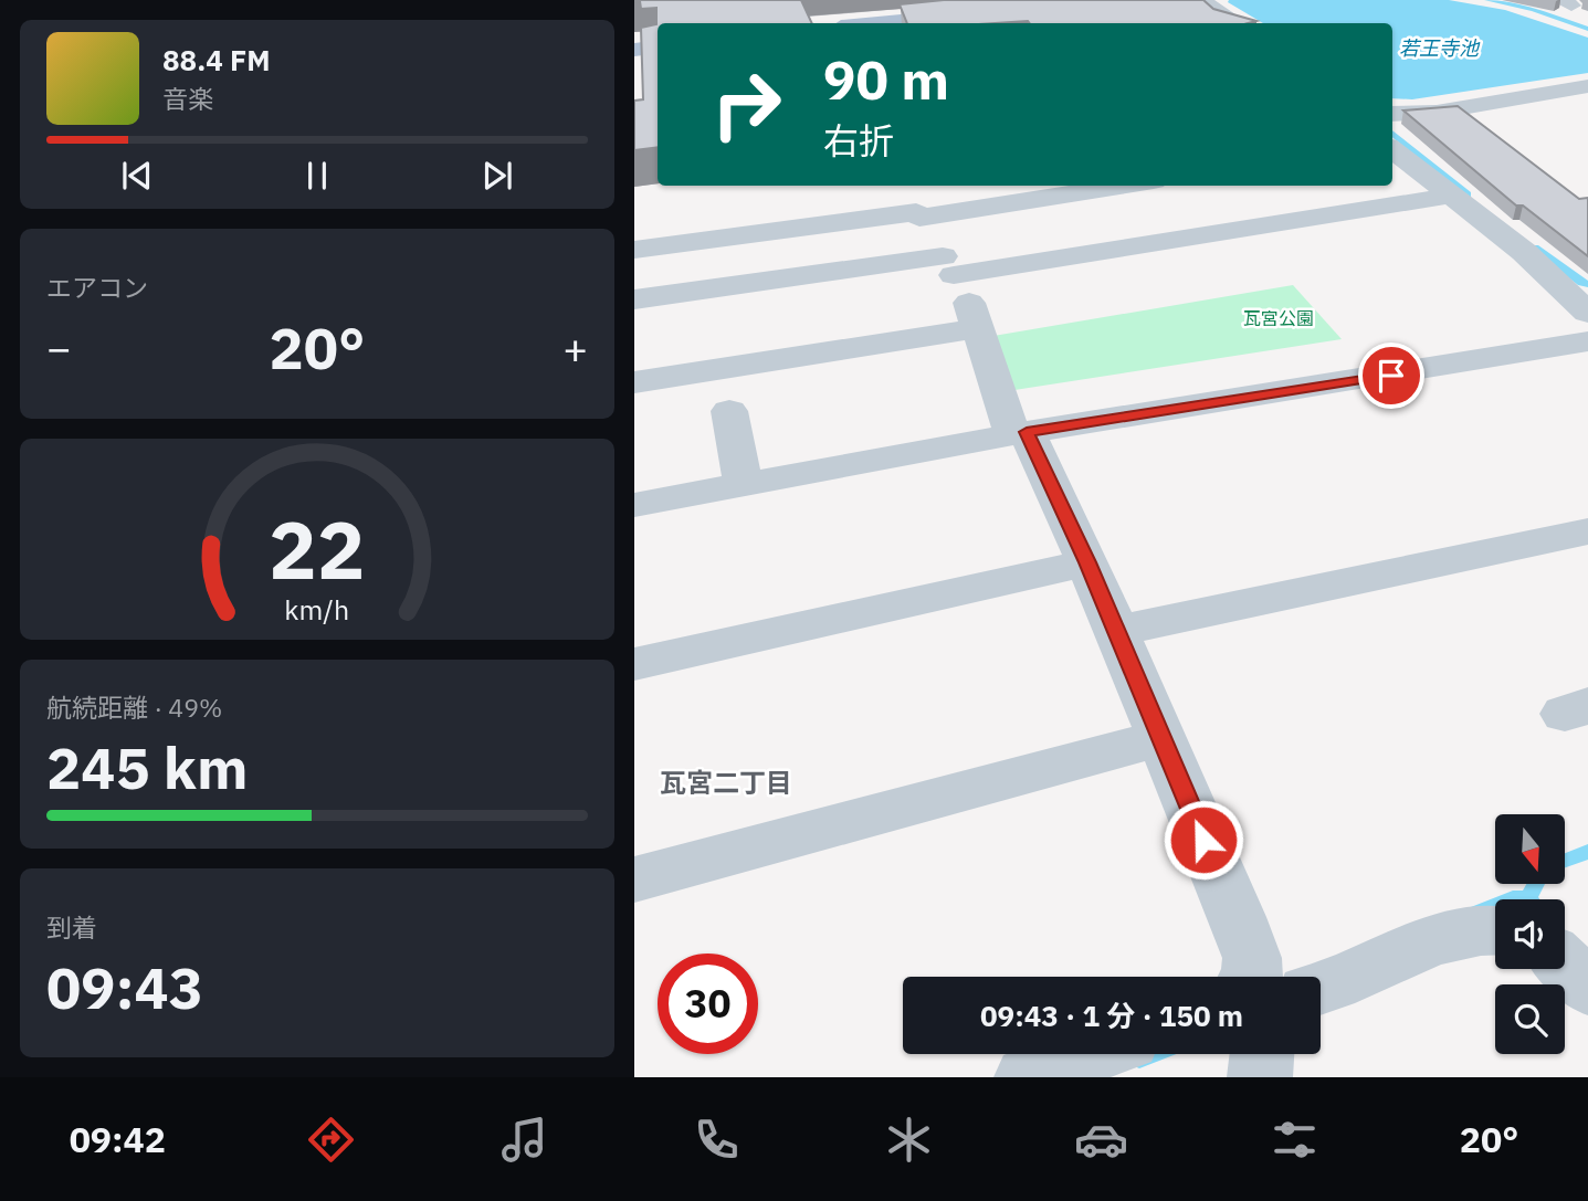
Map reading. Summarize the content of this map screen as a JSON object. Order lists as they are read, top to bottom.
{
  "districts": ["瓦宮二丁目"],
  "water": ["若王寺池"],
  "parks": ["瓦宮公園"],
  "north": "bottom",
  "page": {
    "turn": ["90 m", "右折"],
    "song": ["88.4 FM", "音楽"],
    "tile": [
      "エアコン",
      ["航続距離 · 49%", "245 km"],
      ["到着", "09:43"]
    ],
    "heat": ["−", "20°", "+"],
    "limit": "30",
    "trip": "09:43 · 1 分 · 150 m",
    "tabs": ["09:42", "20°"],
    "gauge": ["22", "km/h"]
  }
}
